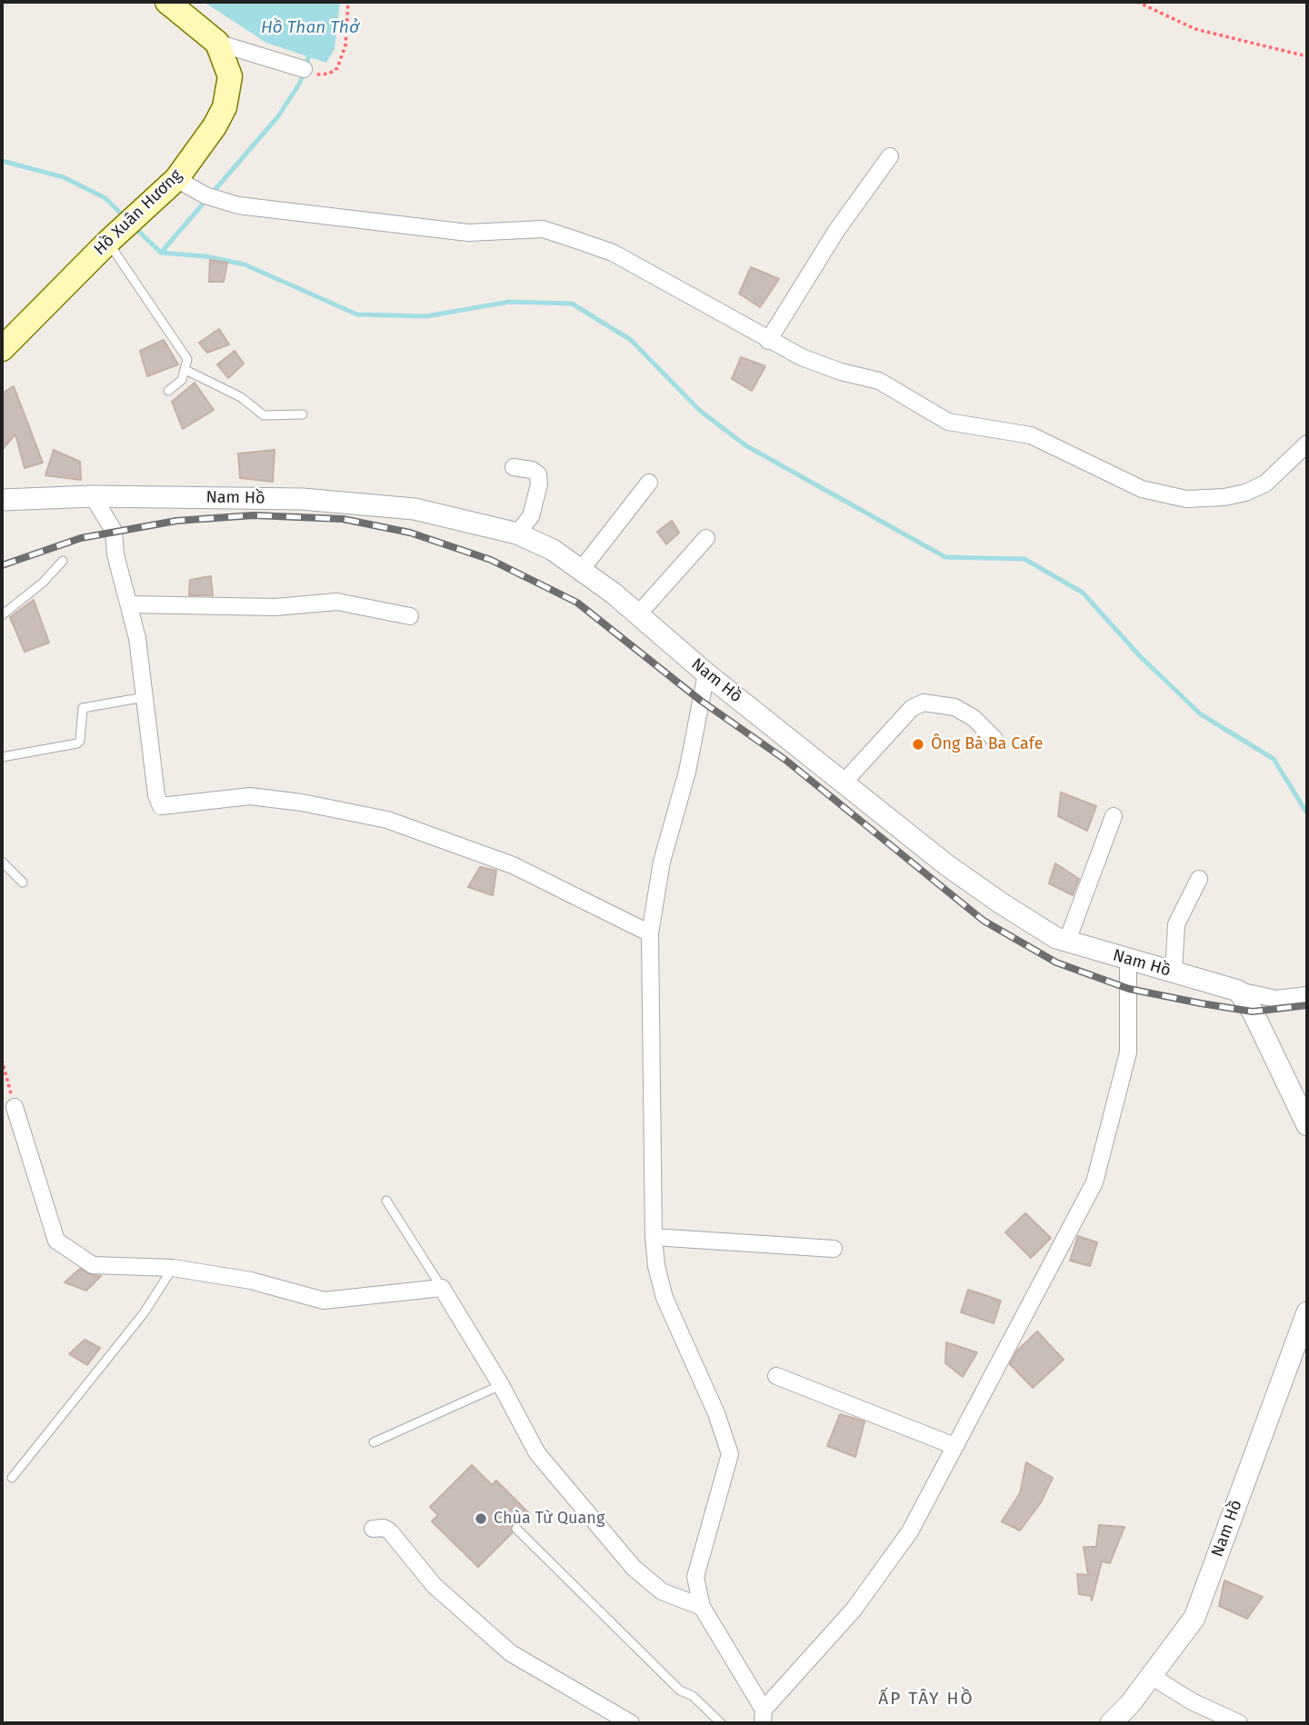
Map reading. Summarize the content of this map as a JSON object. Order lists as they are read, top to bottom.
{
  "streets": {
    "main road": ["Hồ Xuân Hương"],
    "street": ["Nam Hồ"]
  },
  "districts": ["ẤP TÂY HỒ"],
  "water": ["Hồ Than Thở"],
  "places": ["Ông Bà Ba Cafe", "Chùa Từ Quang"]
}
